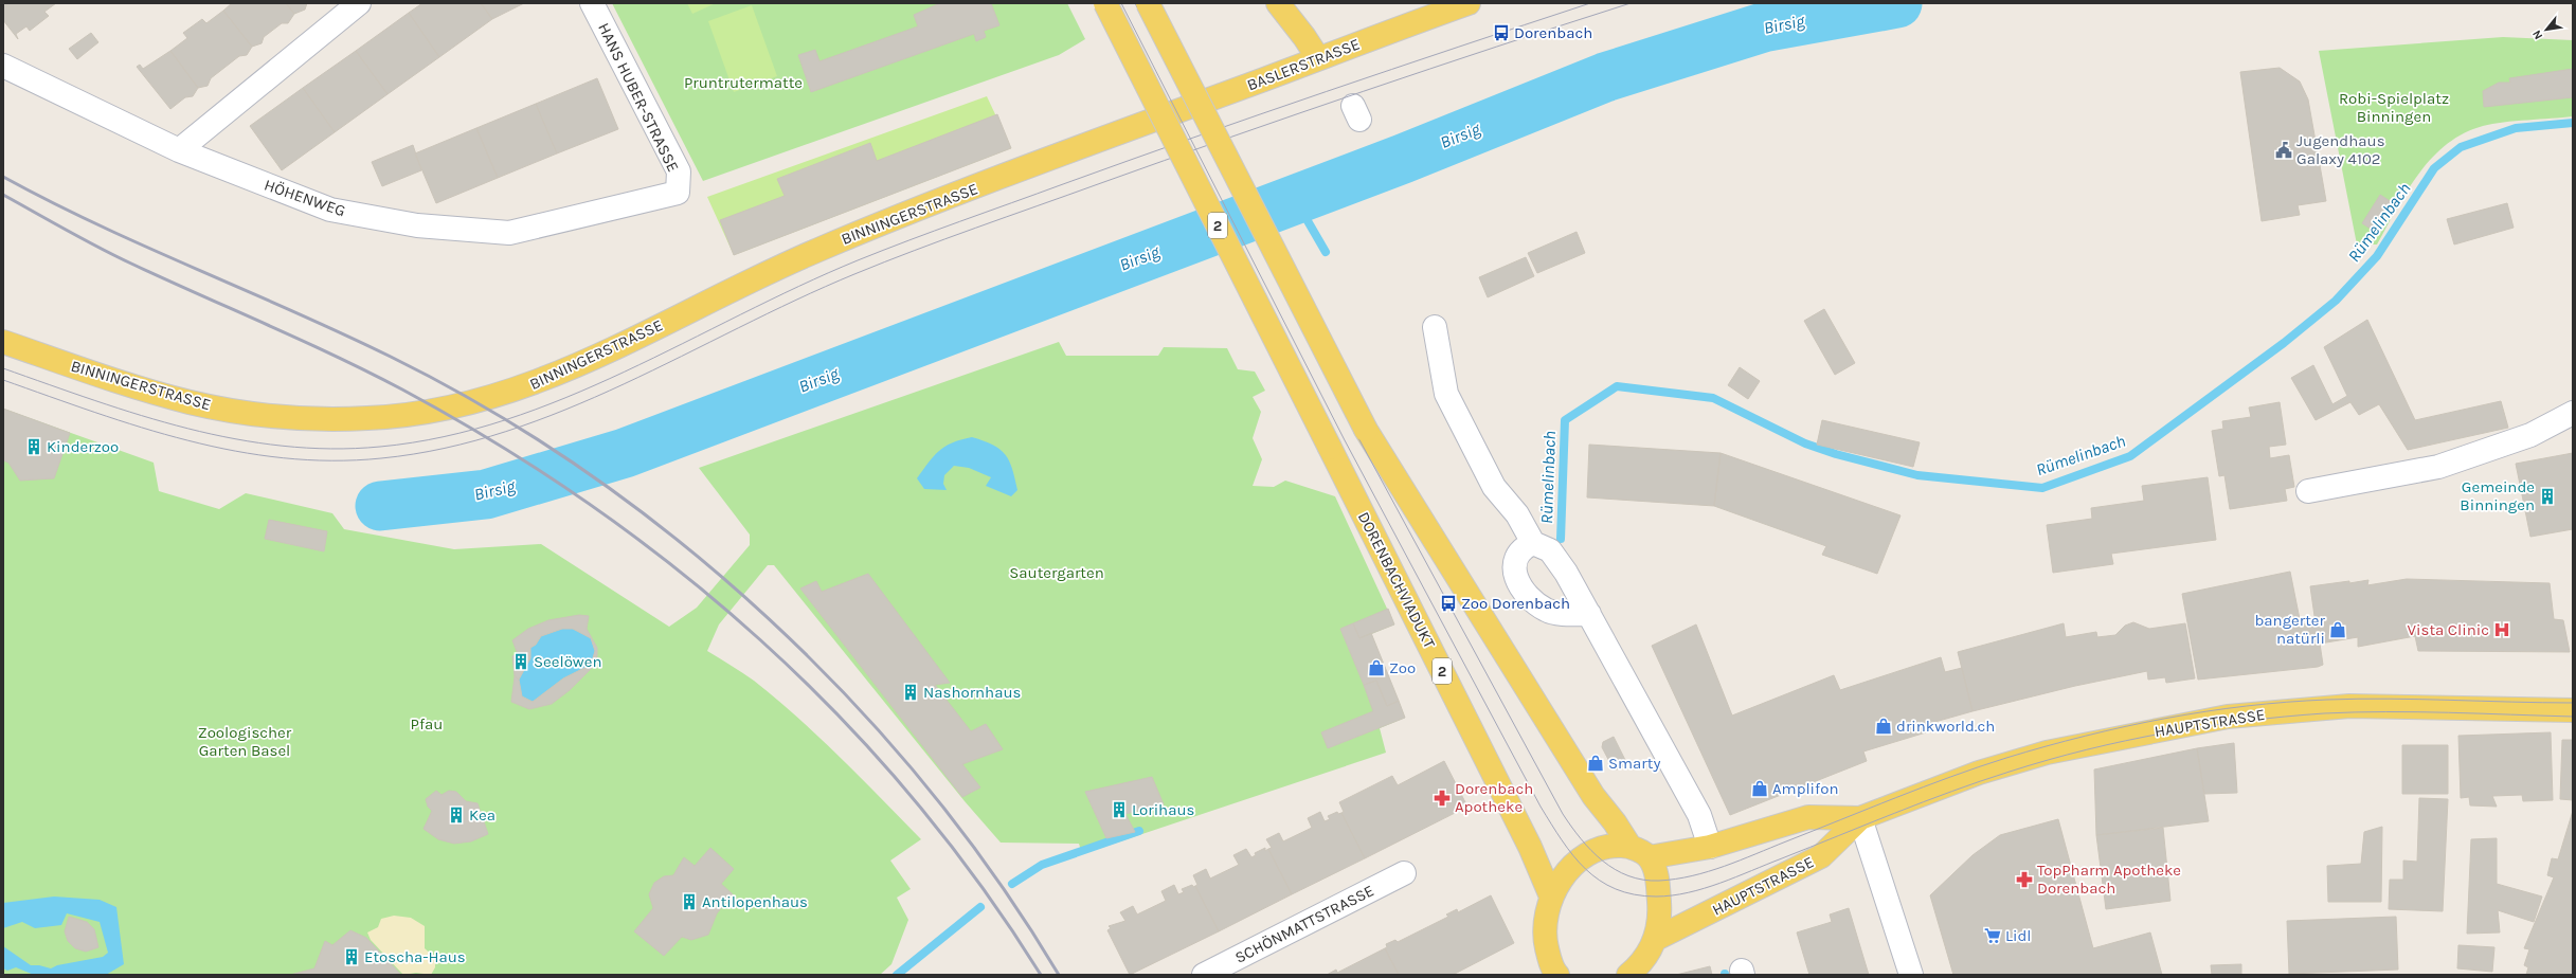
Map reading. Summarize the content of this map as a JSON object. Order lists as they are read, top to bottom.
{
  "streets": {
    "main road": [
      "BASLERSTRASSE",
      "BINNINGERSTRASSE",
      "2",
      "DORENBACHVIADUKT",
      "HAUPTSTRASSE"
    ],
    "street": ["HANS HUBER-STRASSE", "HÖHENWEG", "SCHÖNMATTSTRASSE"]
  },
  "crossings": [
    ["BASLERSTRASSE", "BINNINGERSTRASSE"],
    ["HANS HUBER-STRASSE", "HÖHENWEG"]
  ],
  "water": ["Birsig", "Rümelinbach"],
  "parks": [
    "Pruntrutermatte",
    "Robi-Spielplatz Binningen",
    "Sautergarten",
    "Pfau",
    "Zoologischer Garten Basel"
  ],
  "places": {
    "bus stop": ["Dorenbach", "Zoo Dorenbach"],
    "public building": ["Jugendhaus Galaxy 4102"],
    "building": [
      "Kinderzoo",
      "Gemeinde Binningen",
      "Seelöwen",
      "Nashornhaus",
      "Lorihaus",
      "Kea",
      "Antilopenhaus",
      "Etoscha-Haus"
    ],
    "shop": [
      "bangerter natürli",
      "Zoo",
      "drinkworld.ch",
      "Smarty",
      "Amplifon"
    ],
    "hospital": ["Vista Clinic"],
    "pharmacy": ["Dorenbach Apotheke", "TopPharm Apotheke Dorenbach"],
    "supermarket": ["Lidl"]
  },
  "north": "bottom left"
}
